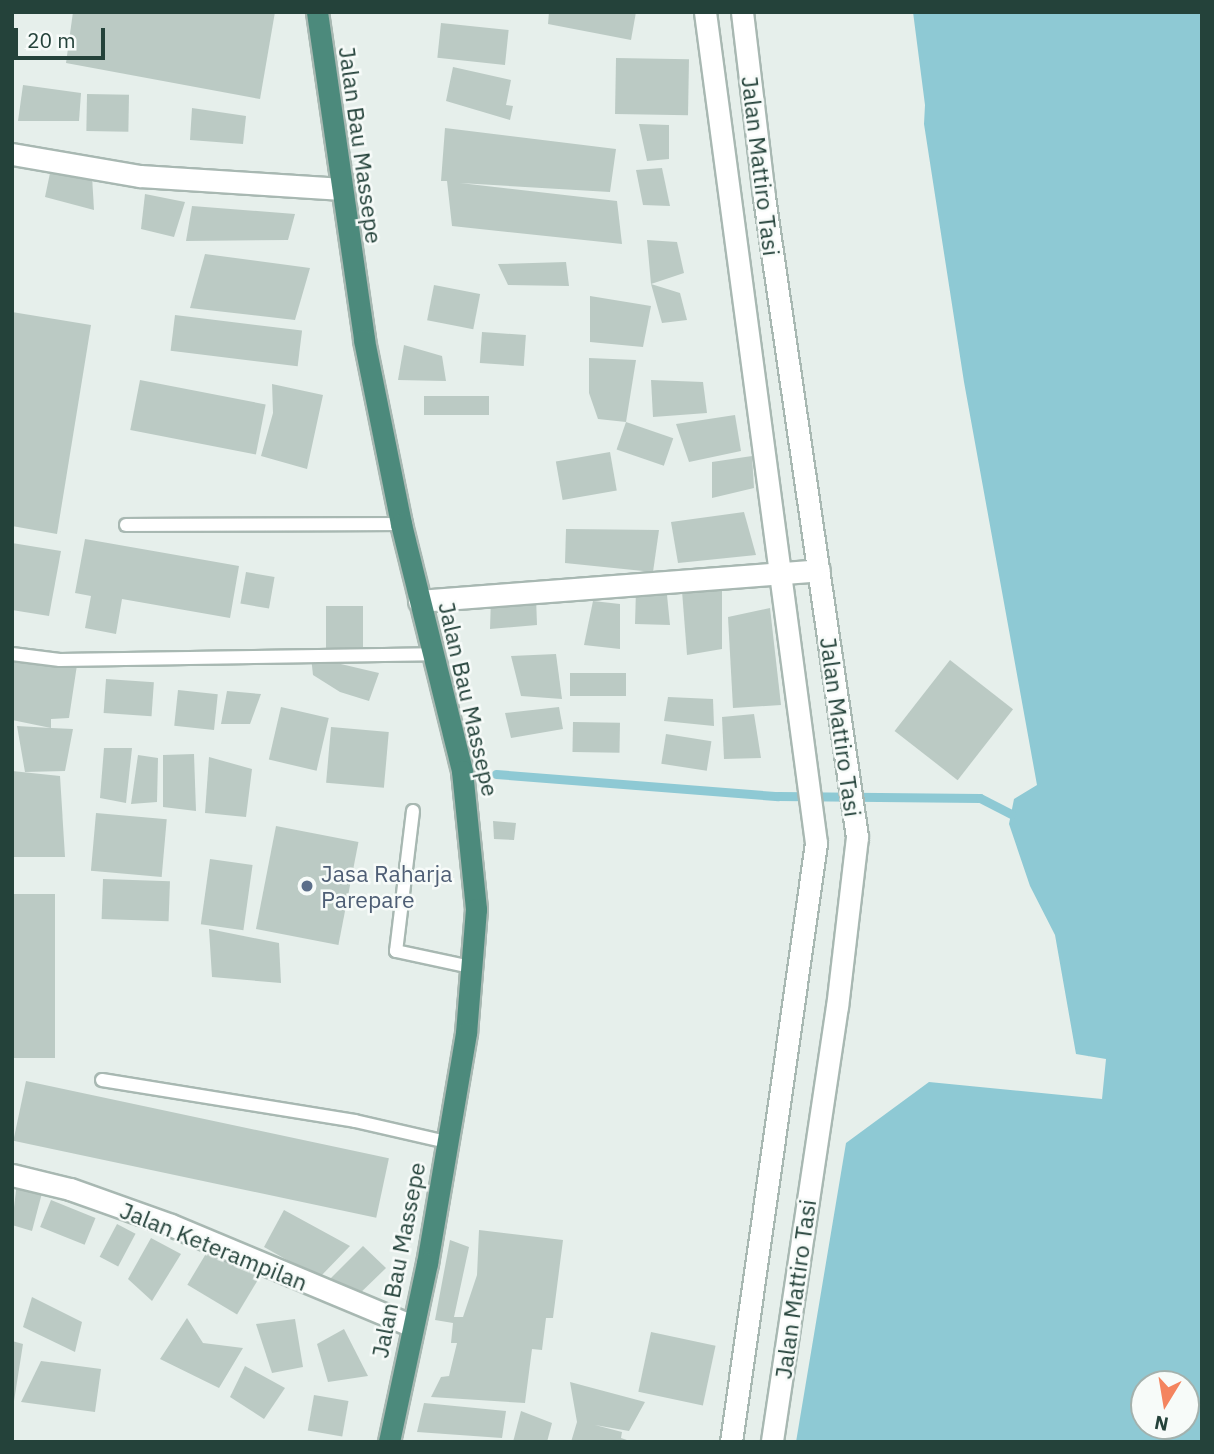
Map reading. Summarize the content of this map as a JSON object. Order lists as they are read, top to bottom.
{
  "streets": {
    "highway": ["Jalan Bau Massepe"],
    "main road": ["Jalan Mattiro Tasi", "Jalan Keterampilan"]
  },
  "crossings": [
    ["Jalan Bau Massepe", "Jalan Keterampilan"]
  ],
  "places": ["Jasa Raharja Parepare"],
  "scale_bar": "20 m",
  "north": "bottom"
}
